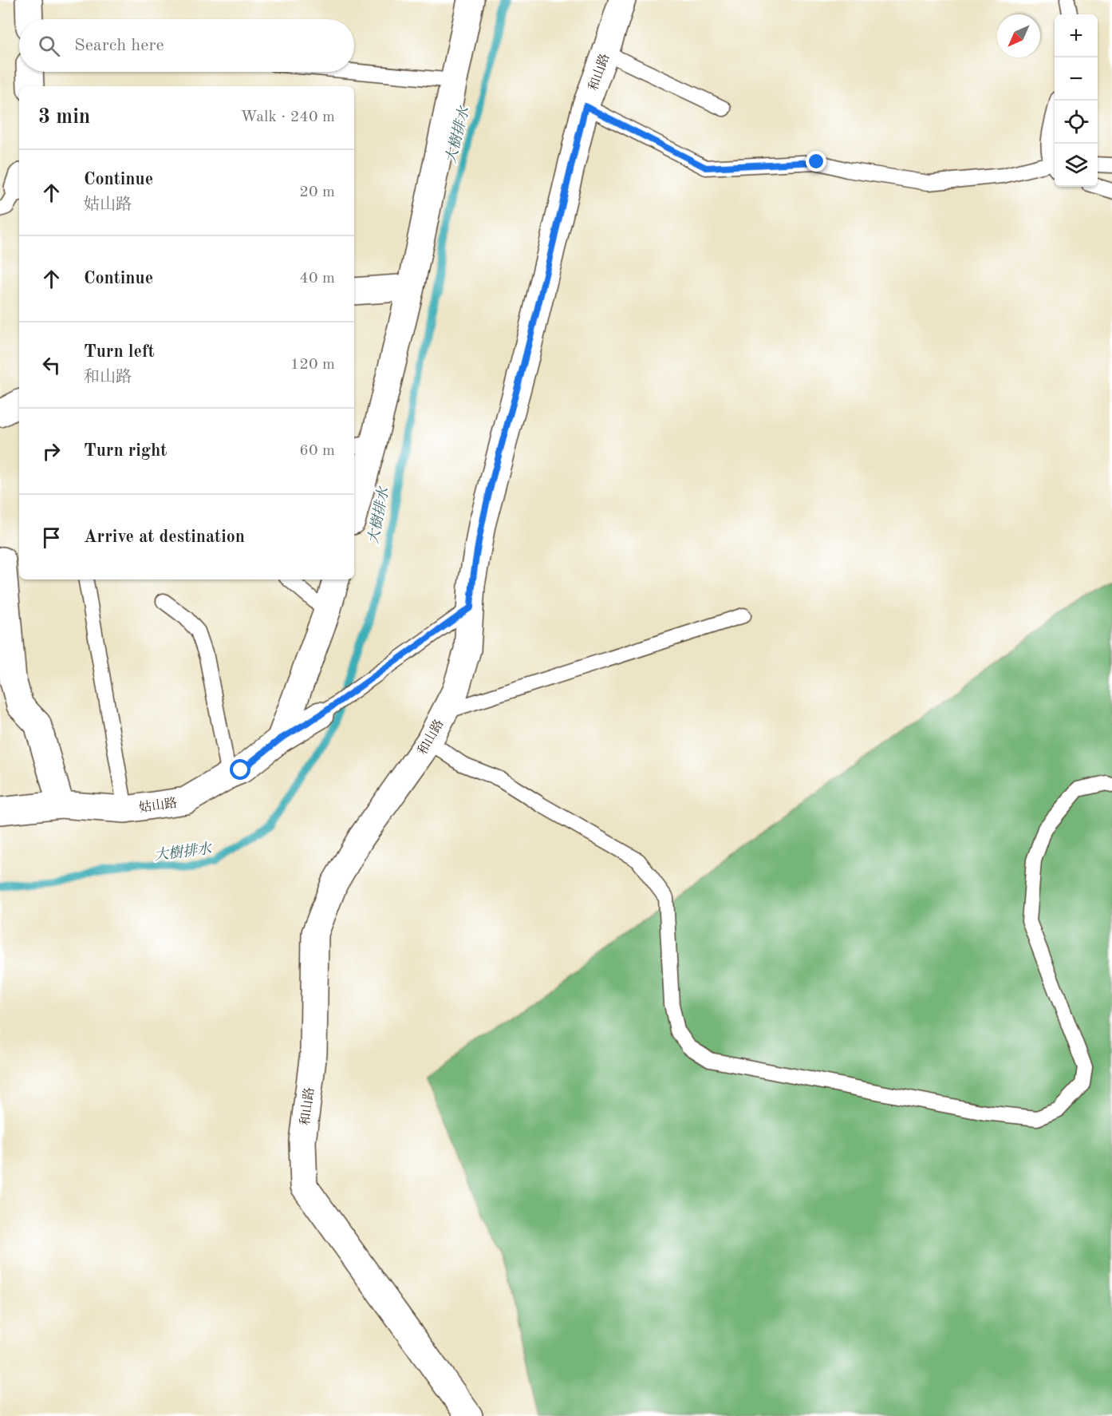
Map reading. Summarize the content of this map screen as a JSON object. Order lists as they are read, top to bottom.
{
  "streets": {
    "street": ["和山路", "姑山路"]
  },
  "water": ["大樹排水"],
  "north": "bottom left",
  "page": {
    "map_buttons": ["+", "−"],
    "search": "Search here",
    "heading": ["3 min", "Walk · 240 m"],
    "list": [
      ["Continue", "姑山路", "20 m"],
      ["Continue", "40 m"],
      ["Turn left", "和山路", "120 m"],
      ["Turn right", "60 m"],
      "Arrive at destination"
    ]
  }
}
